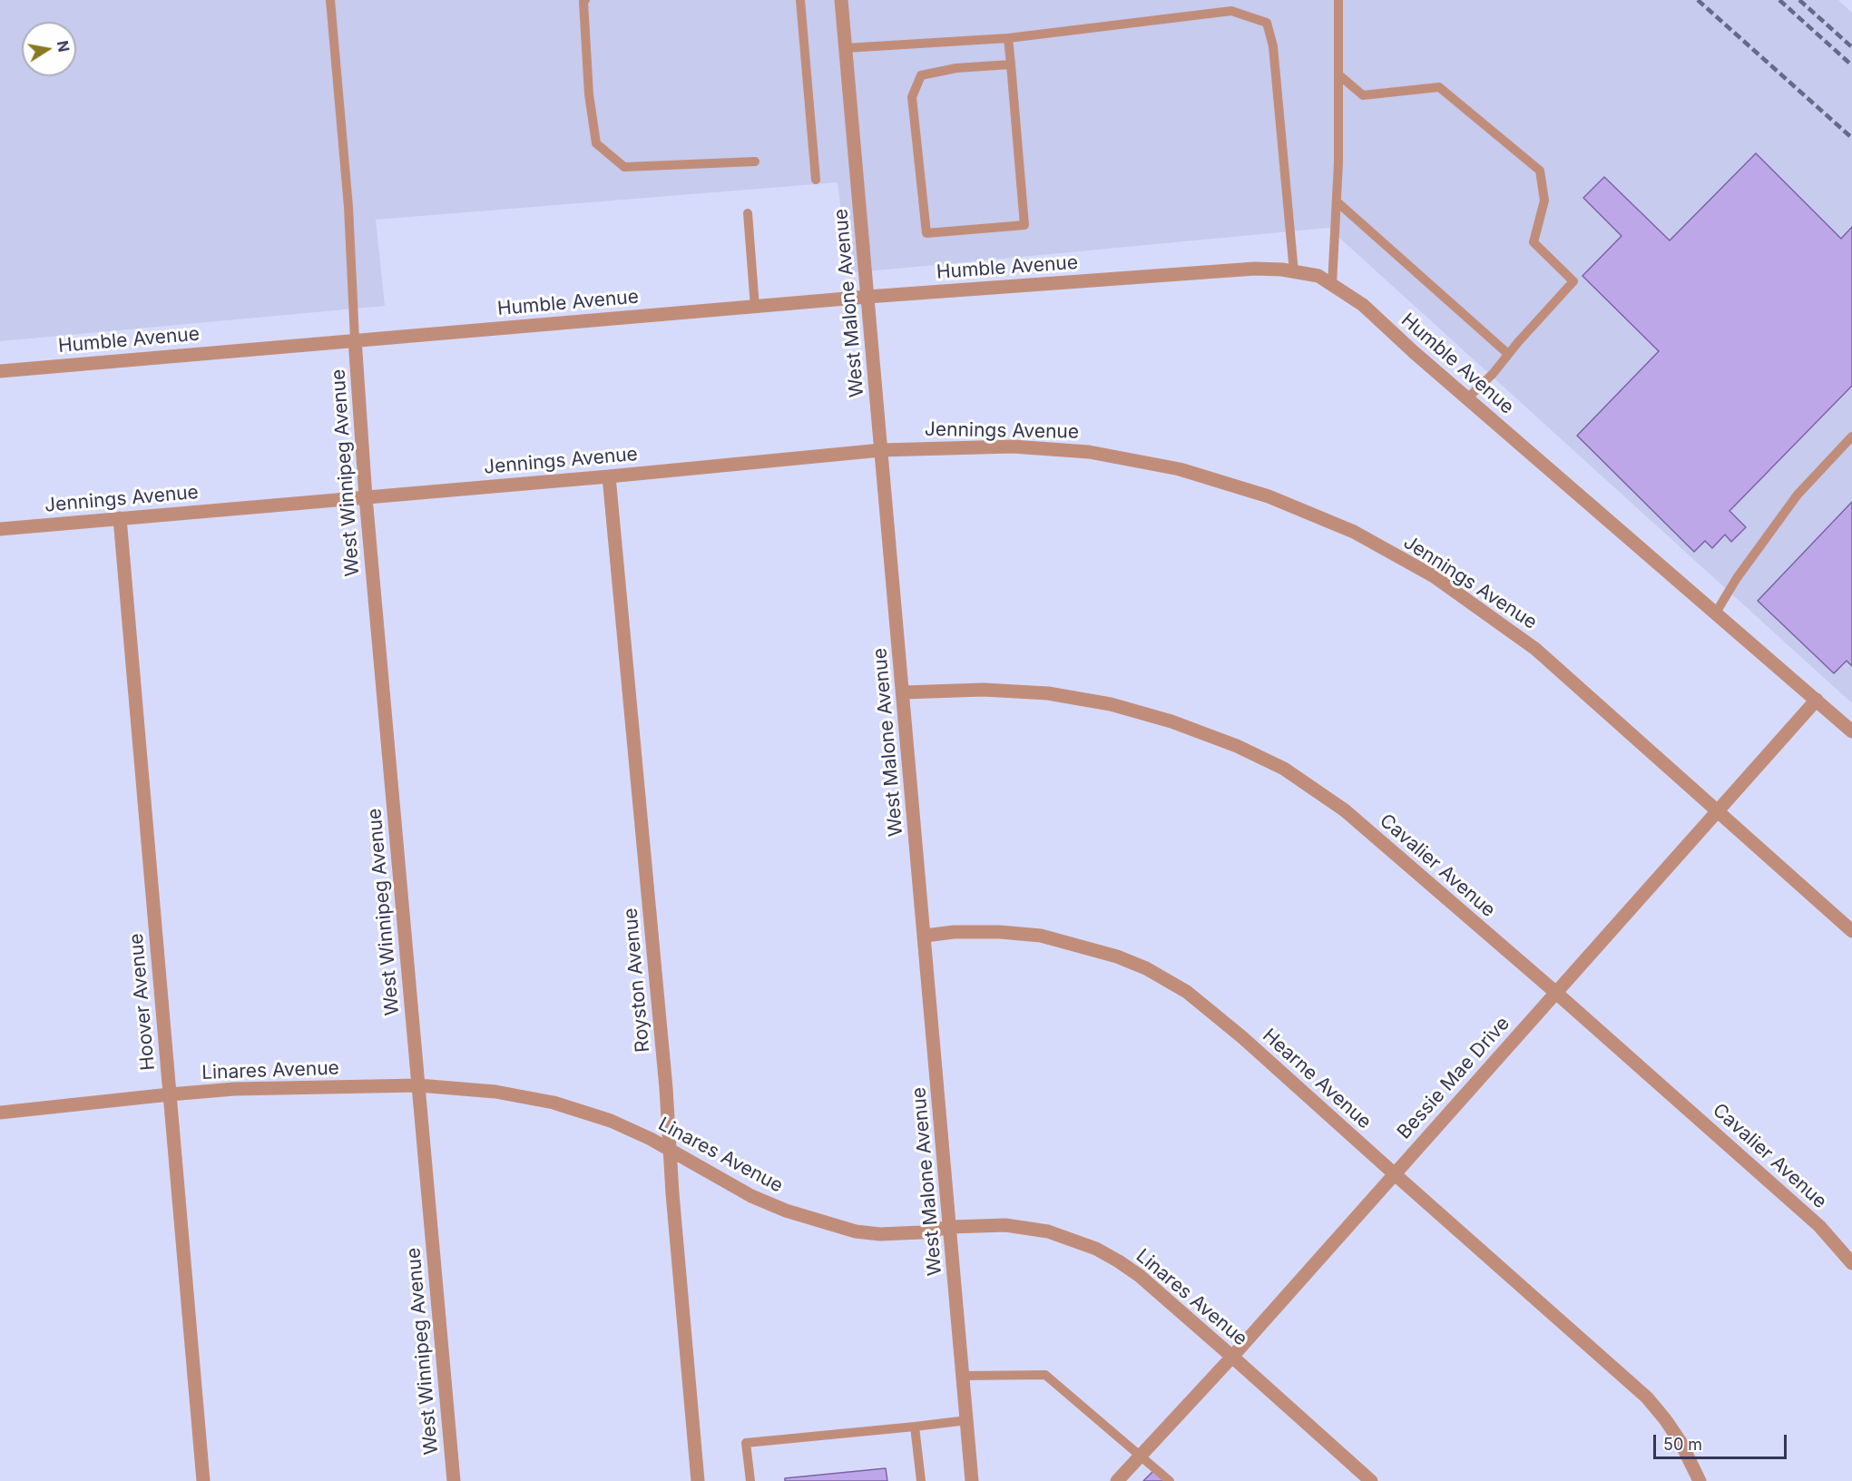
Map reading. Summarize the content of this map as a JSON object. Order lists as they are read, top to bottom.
{
  "streets": {
    "street": [
      "Humble Avenue",
      "West Malone Avenue",
      "Jennings Avenue",
      "West Winnipeg Avenue",
      "Cavalier Avenue",
      "Royston Avenue",
      "Hoover Avenue",
      "Linares Avenue",
      "Bessie Mae Drive",
      "Hearne Avenue"
    ]
  },
  "crossings": [
    ["Humble Avenue", "West Malone Avenue"],
    ["Humble Avenue", "West Winnipeg Avenue"],
    ["Humble Avenue", "Bessie Mae Drive"],
    ["West Malone Avenue", "Jennings Avenue"],
    ["West Malone Avenue", "Cavalier Avenue"],
    ["West Malone Avenue", "Linares Avenue"],
    ["West Malone Avenue", "Hearne Avenue"],
    ["Jennings Avenue", "West Winnipeg Avenue"],
    ["Jennings Avenue", "Royston Avenue"],
    ["Jennings Avenue", "Hoover Avenue"],
    ["Jennings Avenue", "Bessie Mae Drive"],
    ["West Winnipeg Avenue", "Linares Avenue"],
    ["Cavalier Avenue", "Bessie Mae Drive"],
    ["Royston Avenue", "Linares Avenue"],
    ["Hoover Avenue", "Linares Avenue"],
    ["Linares Avenue", "Bessie Mae Drive"],
    ["Bessie Mae Drive", "Hearne Avenue"]
  ],
  "scale_bar": "50 m",
  "north": "right"
}
